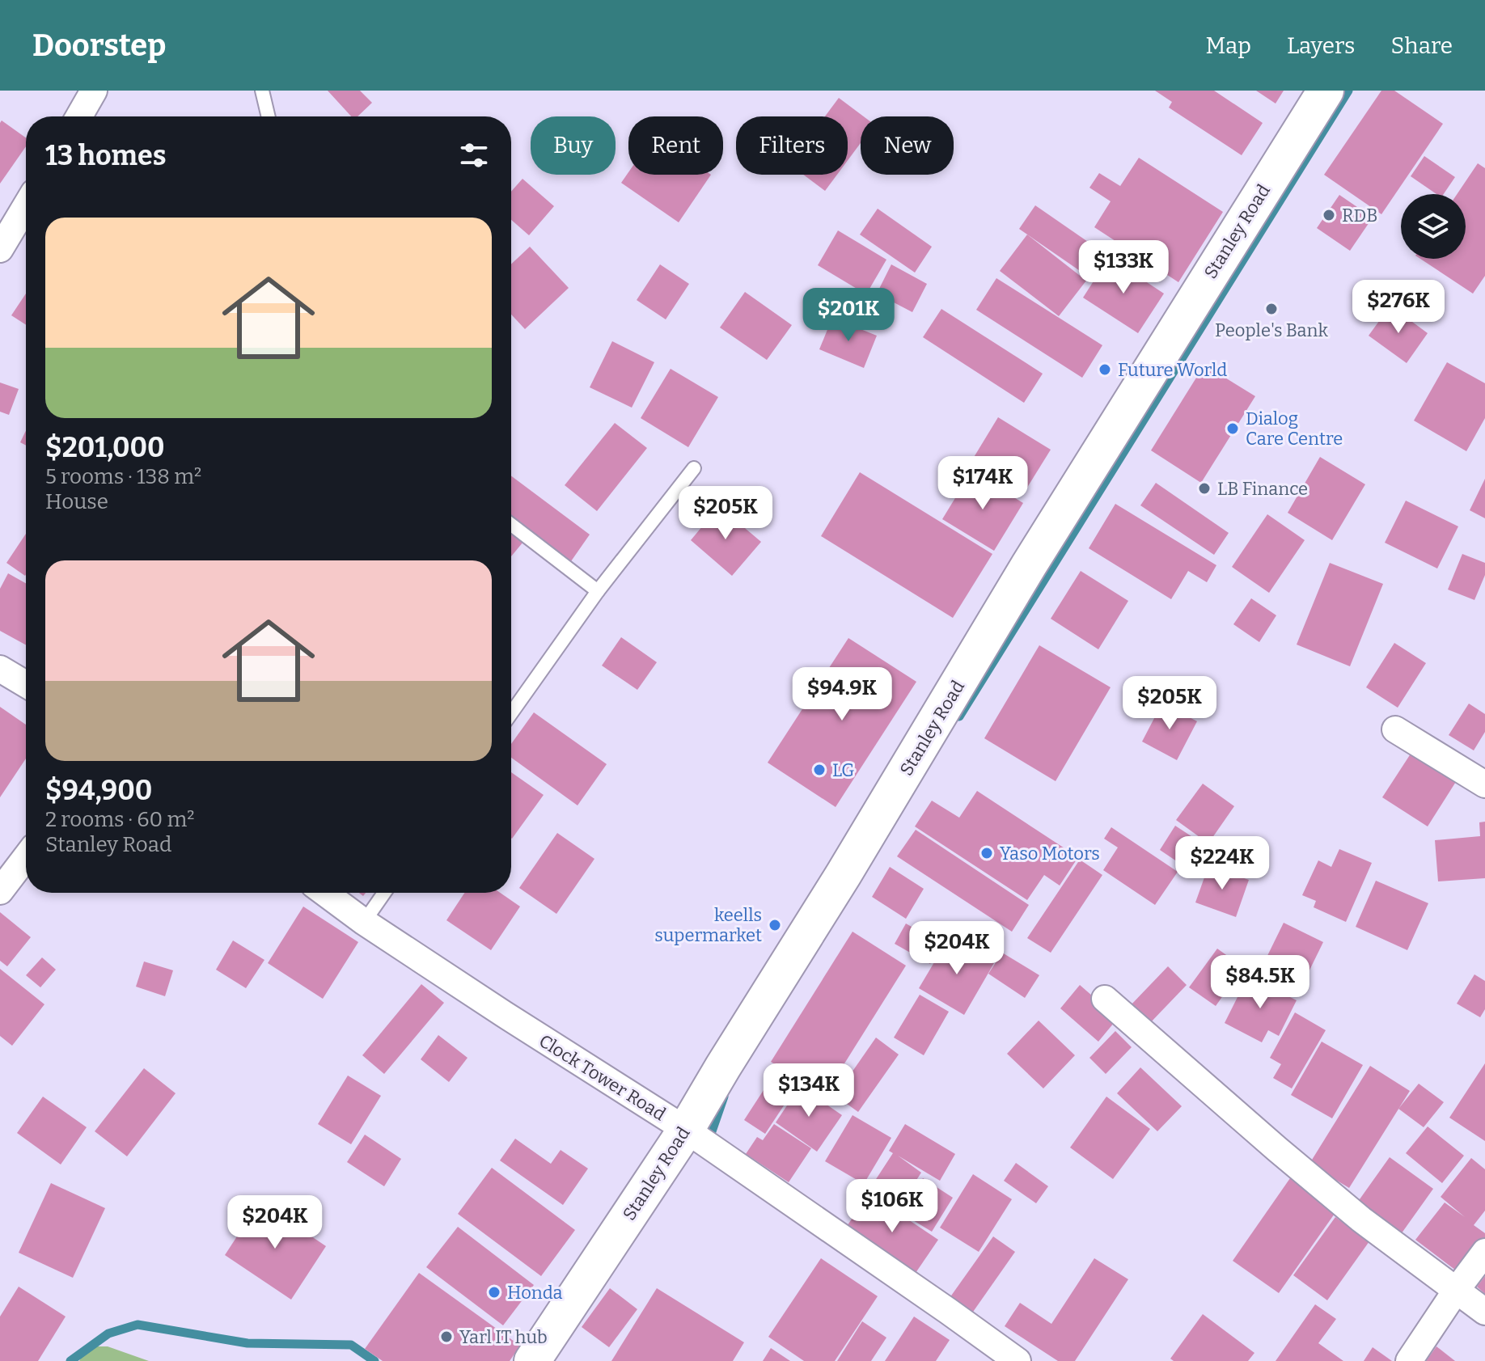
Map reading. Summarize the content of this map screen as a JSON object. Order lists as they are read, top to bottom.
{
  "streets": {
    "main road": ["Stanley Road"],
    "street": ["Clock Tower Road"]
  },
  "crossings": [
    ["Stanley Road", "Clock Tower Road"]
  ],
  "places": [
    "RDB",
    "People's Bank",
    "Future World",
    "Dialog Care Centre",
    "LB Finance",
    "LG",
    "Yaso Motors",
    "keells supermarket",
    "Honda",
    "Yarl IT hub"
  ],
  "page": {
    "header": "Doorstep",
    "nav": ["Map", "Layers", "Share"],
    "chip": [
      "Buy",
      "Rent",
      "Filters",
      "New"
    ],
    "heading": "13 homes",
    "list": [
      {
        "name": "$201,000",
        "note": "5 rooms · 138 m² · House"
      },
      {
        "name": "$94,900",
        "note": "2 rooms · 60 m² · Stanley Road"
      }
    ],
    "price": [
      "$133K",
      "$276K",
      "$201K",
      "$174K",
      "$205K",
      "$94.9K",
      "$205K",
      "$224K",
      "$204K",
      "$84.5K",
      "$134K",
      "$106K",
      "$204K"
    ]
  }
}
